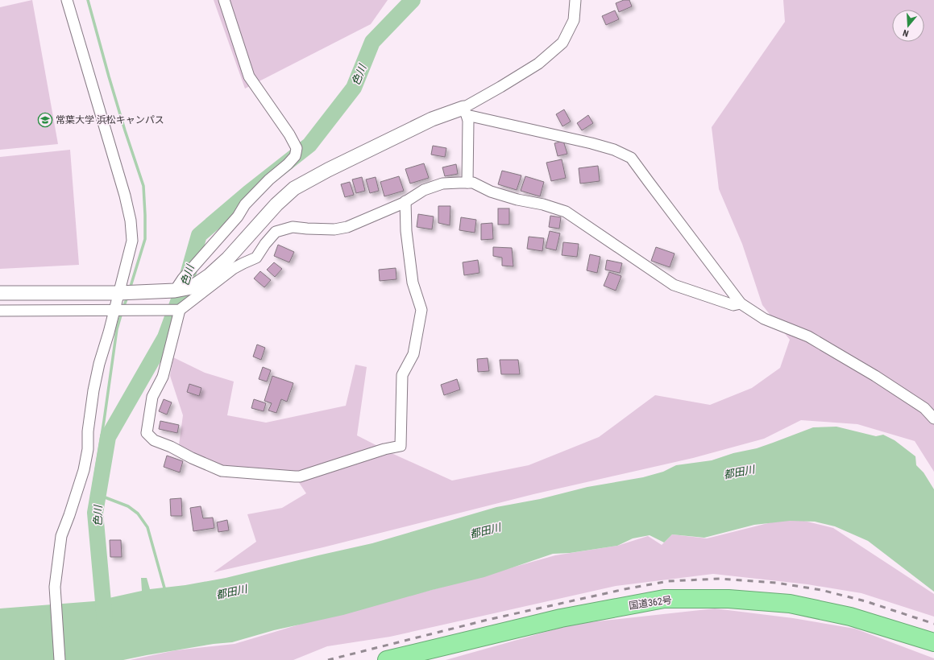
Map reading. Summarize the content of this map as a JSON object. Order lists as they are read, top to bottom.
{
  "streets": {
    "highway": ["国道362号"]
  },
  "water": ["色川", "都田川"],
  "places": {
    "school or university": ["常葉大学 浜松キャンパス"]
  },
  "north": "bottom"
}
